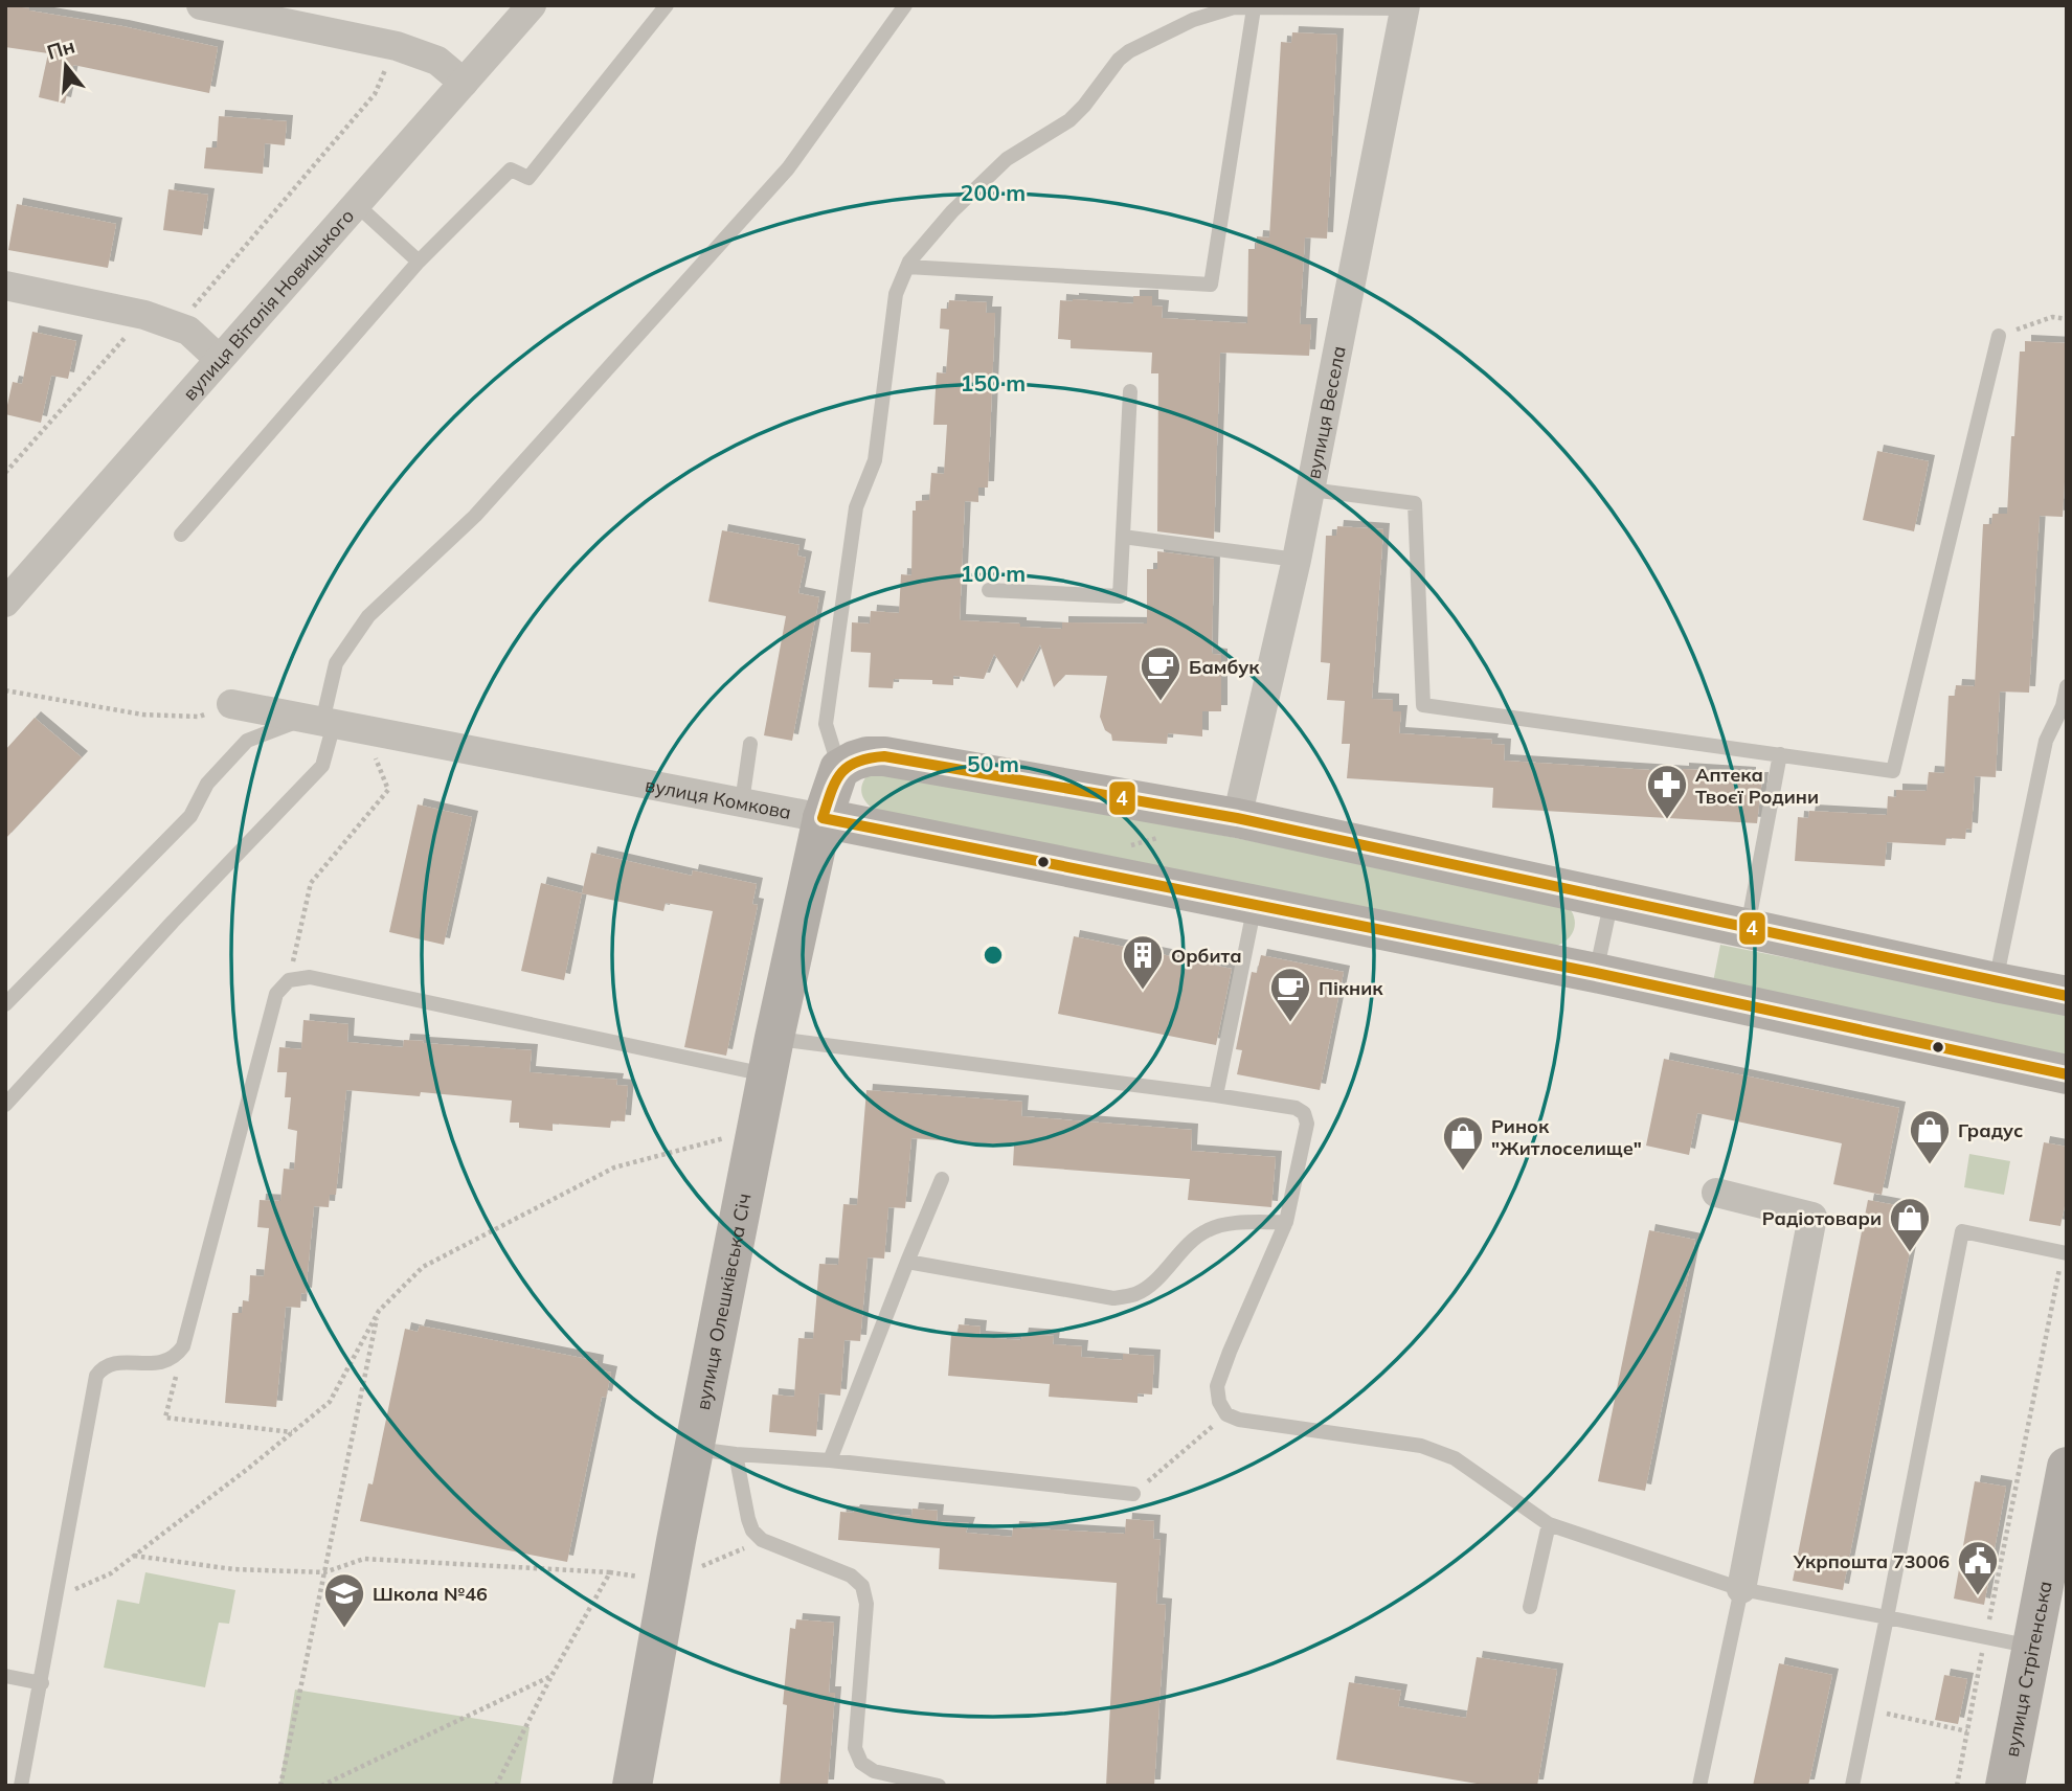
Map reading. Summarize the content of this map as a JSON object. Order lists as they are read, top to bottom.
{
  "streets": {
    "street": [
      "вулиця Віталія Новицького",
      "вулиця Весела",
      "вулиця Комкова",
      "вулиця Олешківська Січ",
      "вулиця Стрітенська"
    ]
  },
  "crossings": [
    ["вулиця Комкова", "вулиця Олешківська Січ"]
  ],
  "places": {
    "cafe": ["Бамбук", "Пікник"],
    "pharmacy": ["Аптека Твоєї Родини"],
    "building": ["Орбита"],
    "shop": ["Градус", "Ринок \"Житлоселище\"", "Радіотовари"],
    "public building": ["Укрпошта 73006"],
    "school or university": ["Школа №46"]
  },
  "lines": ["transit line 4"],
  "north": "top",
  "rings": [
    "200 m",
    "150 m",
    "100 m",
    "50 m"
  ]
}
